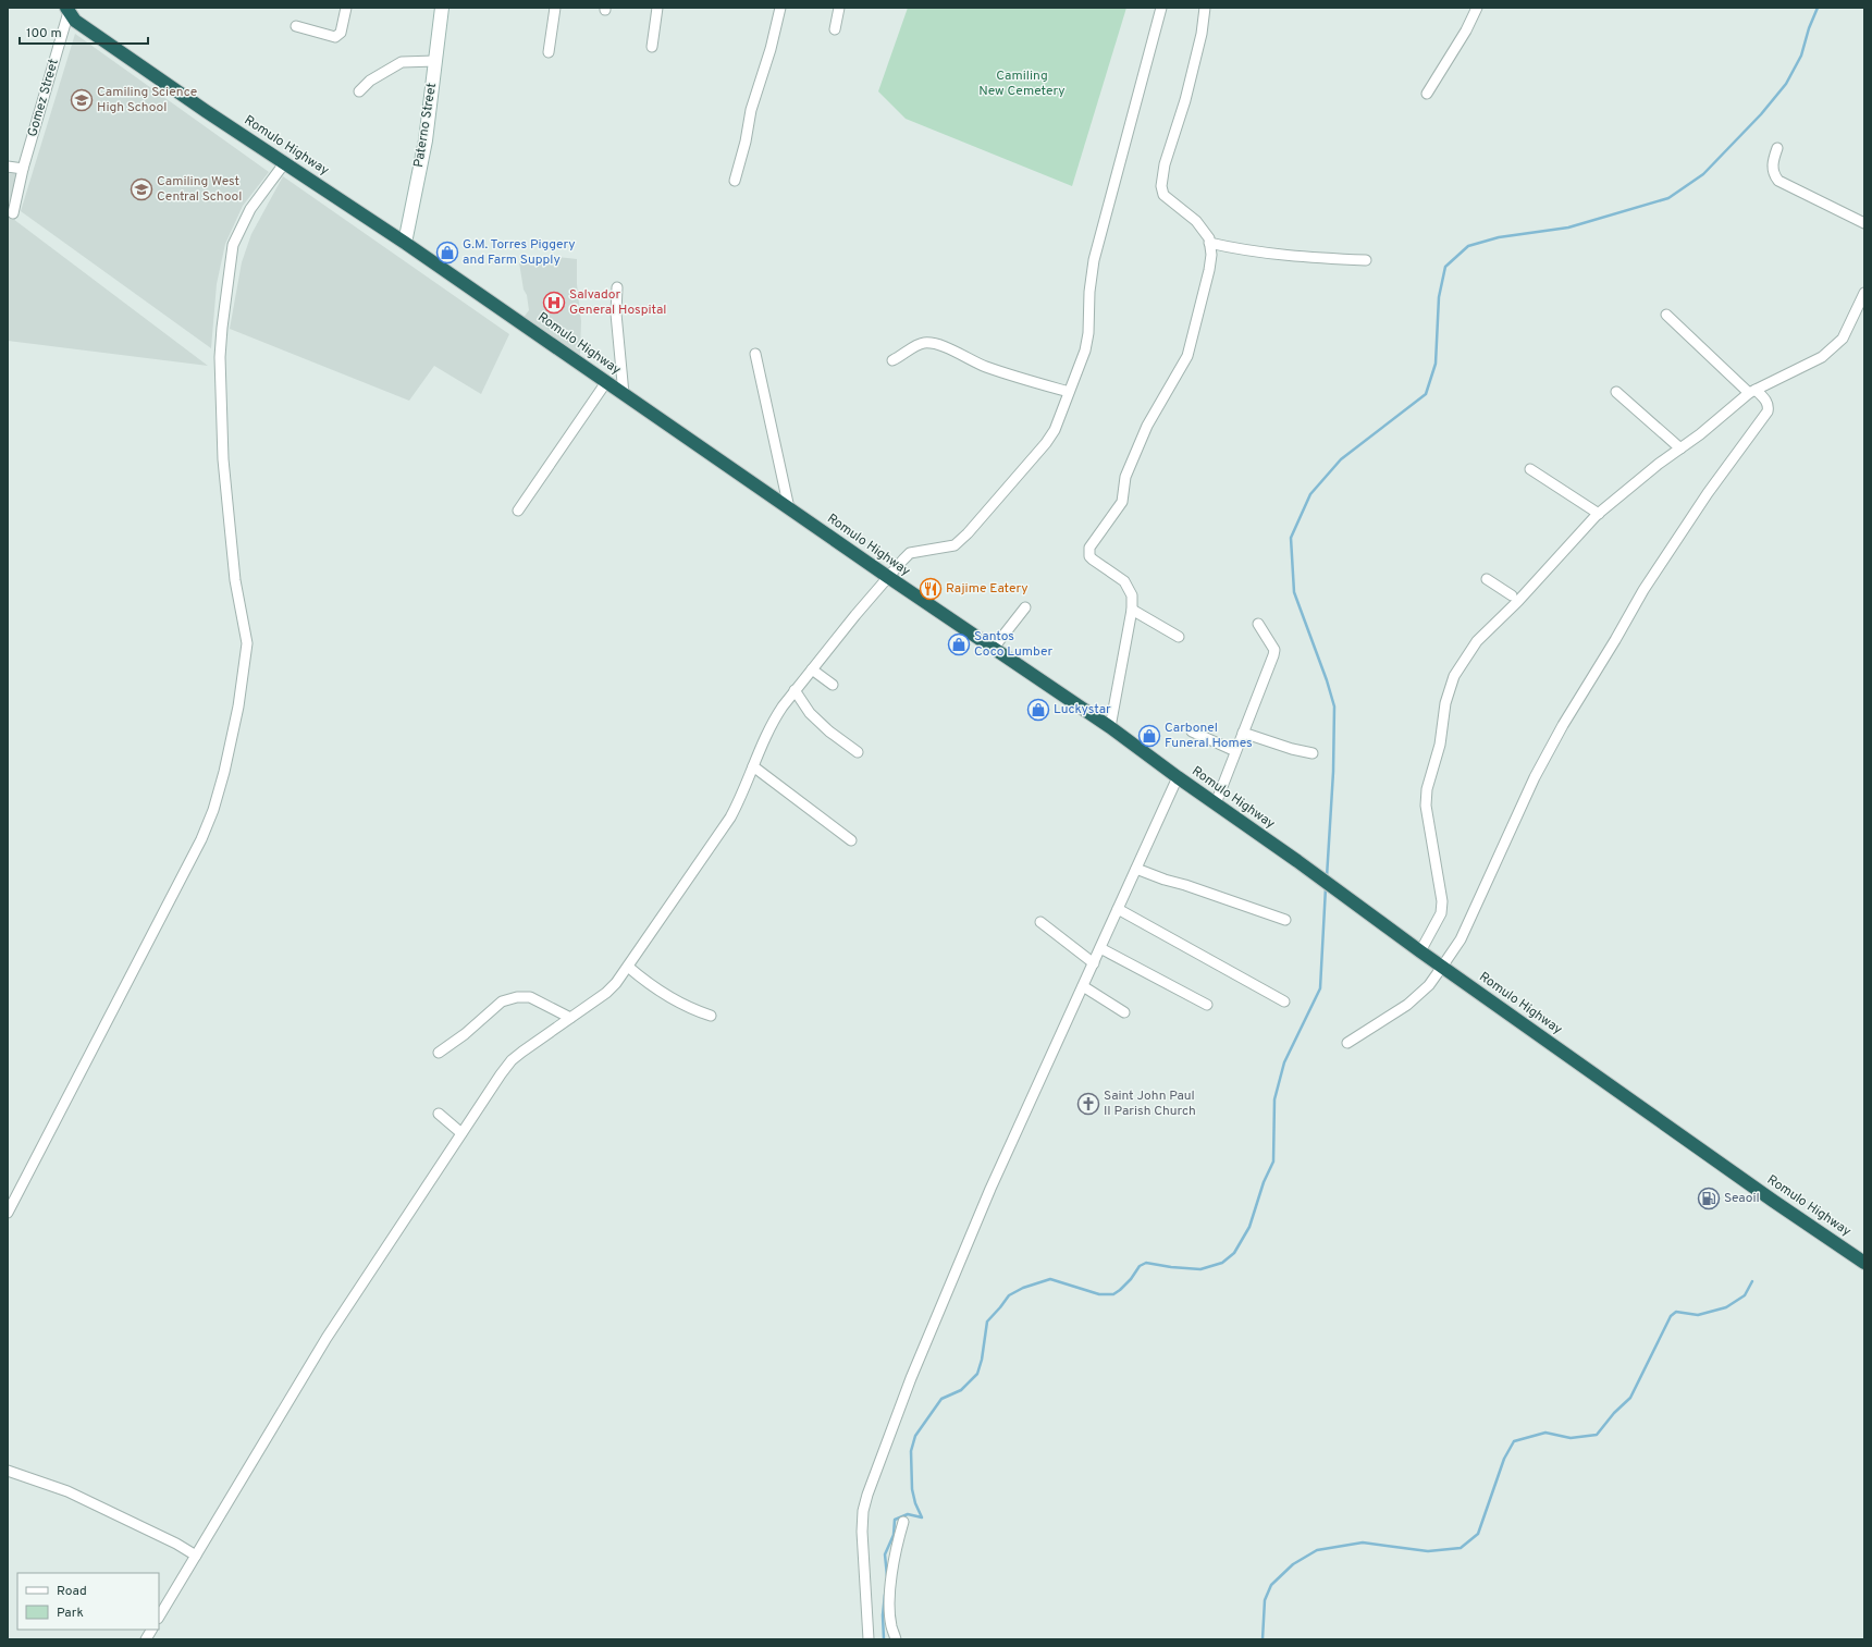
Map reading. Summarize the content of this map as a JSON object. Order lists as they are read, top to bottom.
{
  "streets": {
    "highway": ["Romulo Highway"],
    "street": ["Gomez Street", "Paterno Street"]
  },
  "crossings": [
    ["Gomez Street", "Romulo Highway"],
    ["Paterno Street", "Romulo Highway"]
  ],
  "parks": ["Camiling New Cemetery"],
  "places": {
    "school or university": ["Camiling Science High School", "Camiling West Central School"],
    "shop": [
      "G.M. Torres Piggery and Farm Supply",
      "Santos Coco Lumber",
      "Luckystar",
      "Carbonel Funeral Homes"
    ],
    "hospital": ["Salvador General Hospital"],
    "restaurant": ["Rajime Eatery"],
    "church": ["Saint John Paul II Parish Church"],
    "fuel station": ["Seaoil"]
  },
  "legend": ["Road", "Park"],
  "scale_bar": "100 m"
}
